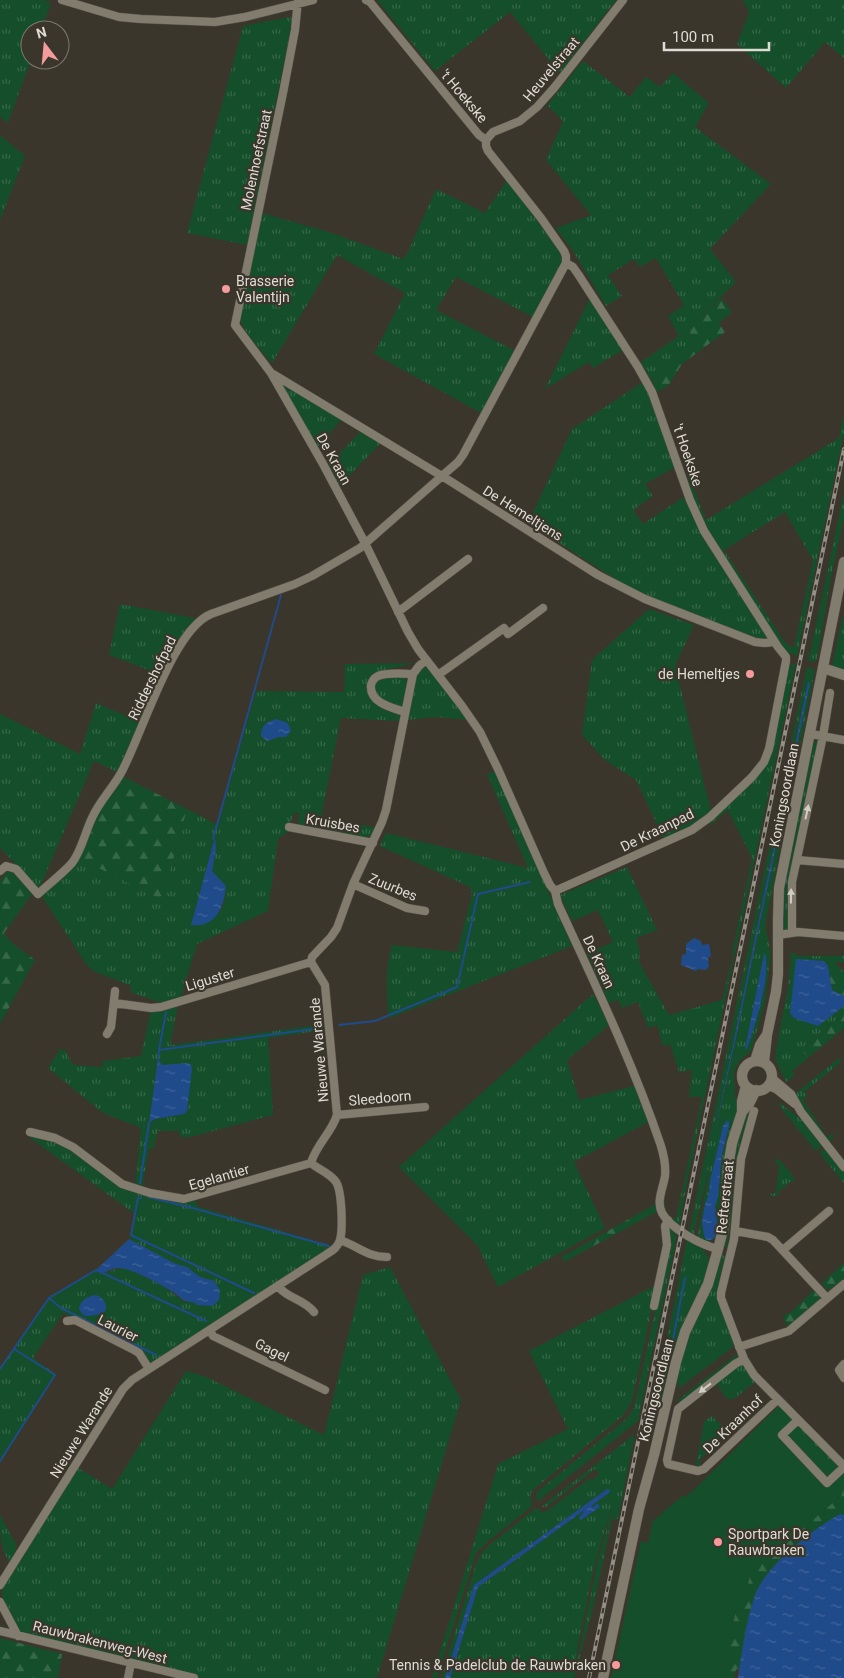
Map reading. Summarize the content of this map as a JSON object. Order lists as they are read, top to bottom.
{
  "streets": {
    "street": [
      "Heuvelstraat",
      "'t Hoekske",
      "Molenhoefstraat",
      "De Kraan",
      "De Hemeltjens",
      "Riddershofpad",
      "Koningsoordlaan",
      "Kruisbes",
      "De Kraanpad",
      "Zuurbes",
      "Liguster",
      "Nieuwe Warande",
      "Sleedoorn",
      "Egelantier",
      "Refterstraat",
      "Laurier",
      "Gagel",
      "De Kraanhof",
      "Rauwbrakenweg-West"
    ]
  },
  "crossings": [
    ["Heuvelstraat", "'t Hoekske"],
    ["'t Hoekske", "De Hemeltjens"],
    ["'t Hoekske", "De Kraanpad"],
    ["Molenhoefstraat", "De Kraan"],
    ["De Kraan", "De Hemeltjens"],
    ["De Kraan", "Riddershofpad"],
    ["De Kraan", "Koningsoordlaan"],
    ["De Kraan", "De Kraanpad"],
    ["De Hemeltjens", "Riddershofpad"],
    ["Liguster", "Nieuwe Warande"],
    ["Nieuwe Warande", "Sleedoorn"],
    ["Nieuwe Warande", "Egelantier"],
    ["Nieuwe Warande", "Laurier"],
    ["Nieuwe Warande", "Gagel"]
  ],
  "places": [
    "Brasserie Valentijn",
    "de Hemeltjes",
    "Sportpark De Rauwbraken",
    "Tennis & Padelclub de Rauwbraken"
  ],
  "scale_bar": "100 m",
  "north": "top"
}
